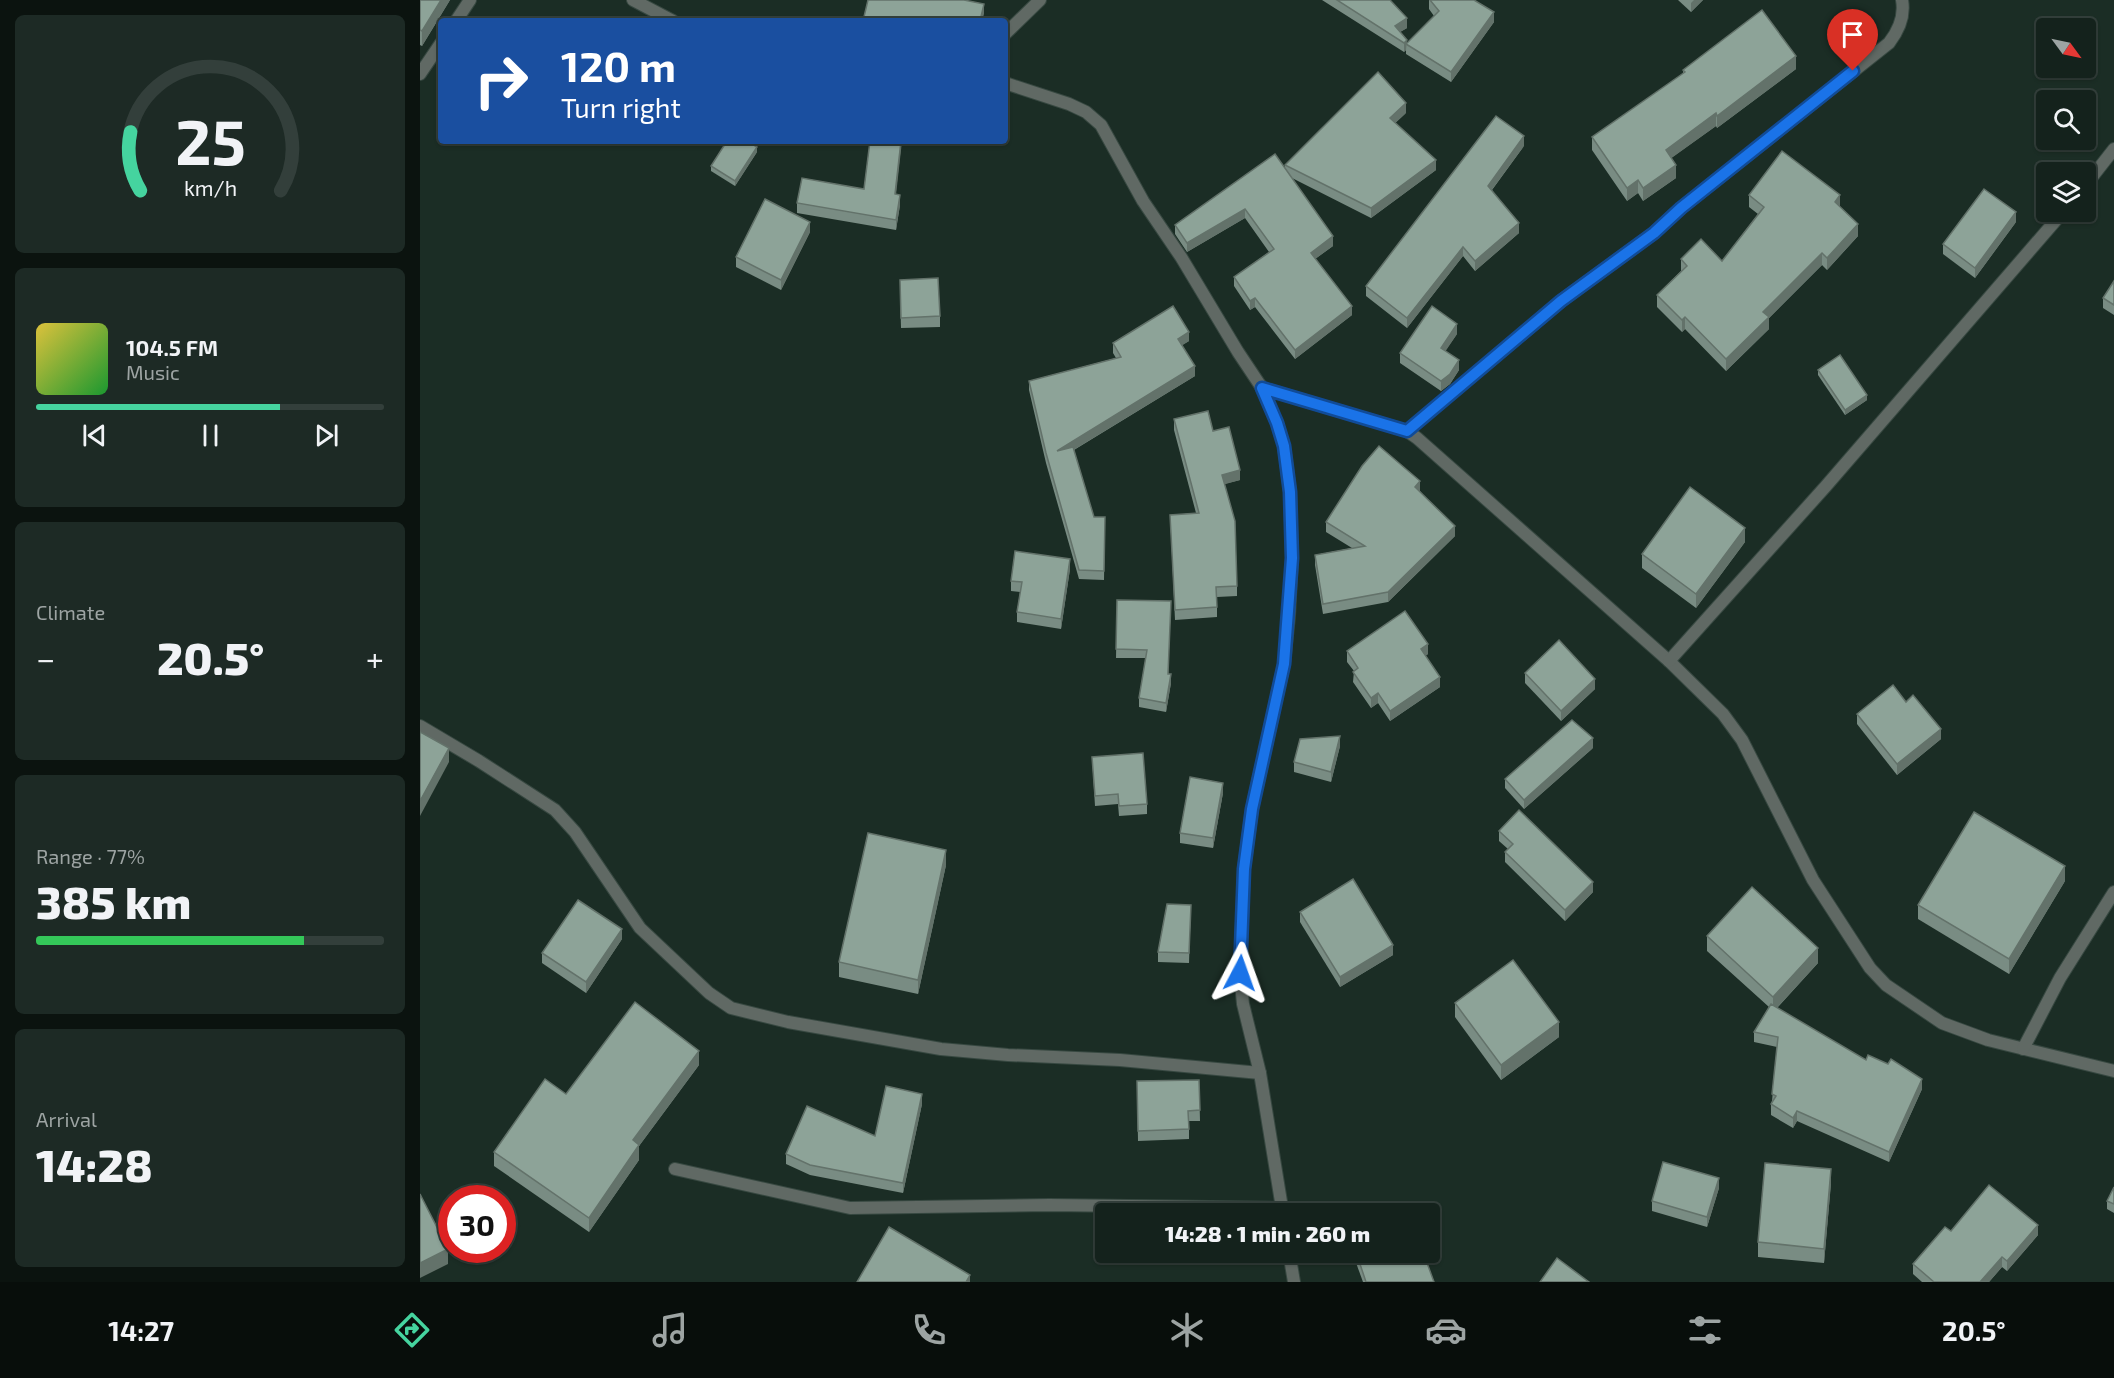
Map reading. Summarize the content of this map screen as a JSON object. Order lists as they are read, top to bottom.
{
  "north": "bottom right",
  "page": {
    "turn": ["120 m", "Turn right"],
    "song": ["104.5 FM", "Music"],
    "tile": [
      "Climate",
      ["Range · 77%", "385 km"],
      ["Arrival", "14:28"]
    ],
    "heat": ["−", "20.5°", "+"],
    "limit": "30",
    "trip": "14:28 · 1 min · 260 m",
    "tabs": ["14:27", "20.5°"],
    "gauge": ["25", "km/h"]
  }
}
